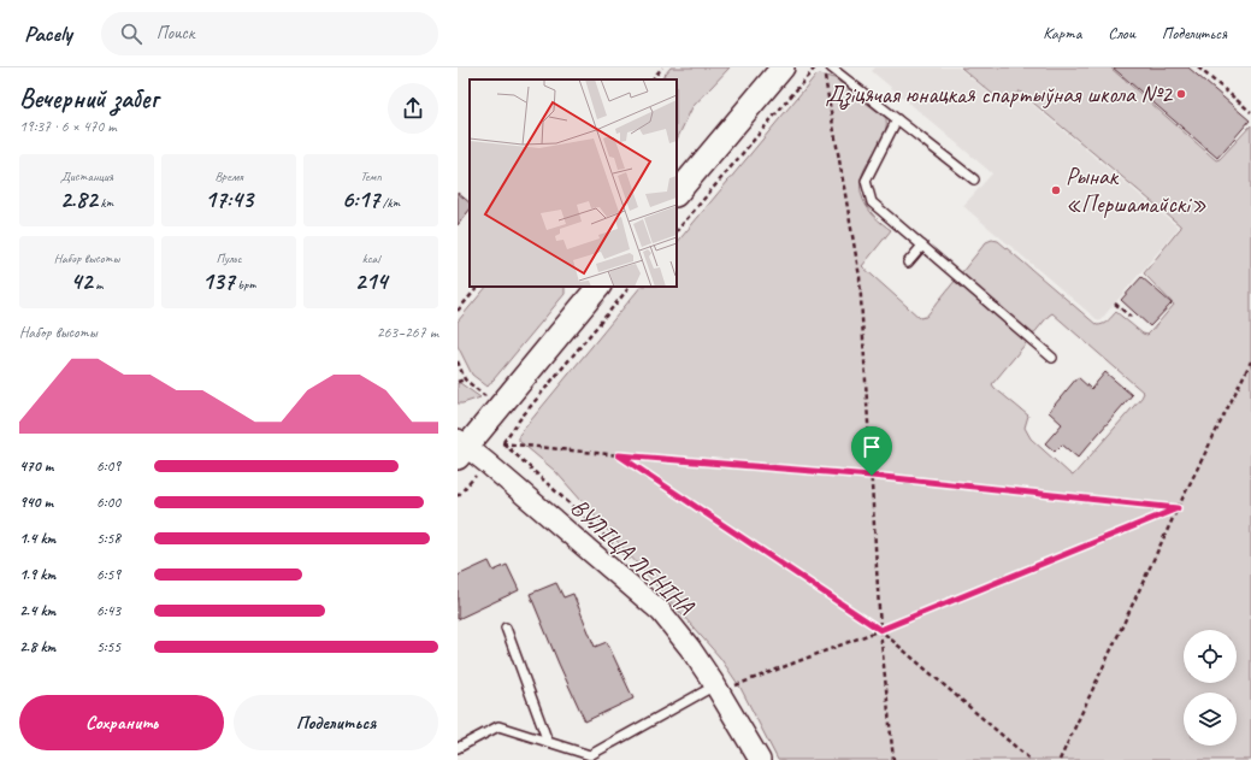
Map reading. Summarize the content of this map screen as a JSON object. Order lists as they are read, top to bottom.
{
  "streets": {
    "street": ["ВУЛІЦА ЛЕНІНА"]
  },
  "places": ["Дзіцячая юнацкая спартыўная школа №2", "Рынак «Першамайскі»"],
  "page": {
    "header": "Pacely",
    "search": "Поиск",
    "nav": ["Карта", "Слои", "Поделиться"],
    "heading": ["Вечерний забег", "19:37 · 6 × 470 m"],
    "stats": [
      ["Дистанция", "2.82 km"],
      ["Время", "17:43"],
      ["Темп", "6:17 /km"],
      ["Набор высоты", "42 m"],
      ["Пульс", "137 bpm"],
      ["kcal", "214"]
    ],
    "chart": ["Набор высоты", "263–267 m"],
    "list": [
      {
        "name": "470 m",
        "note": "6:09"
      },
      {
        "name": "940 m",
        "note": "6:00"
      },
      {
        "name": "1.4 km",
        "note": "5:58"
      },
      {
        "name": "1.9 km",
        "note": "6:59"
      },
      {
        "name": "2.4 km",
        "note": "6:43"
      },
      {
        "name": "2.8 km",
        "note": "5:55"
      }
    ],
    "buttons": ["Сохранить", "Поделиться"]
  }
}
